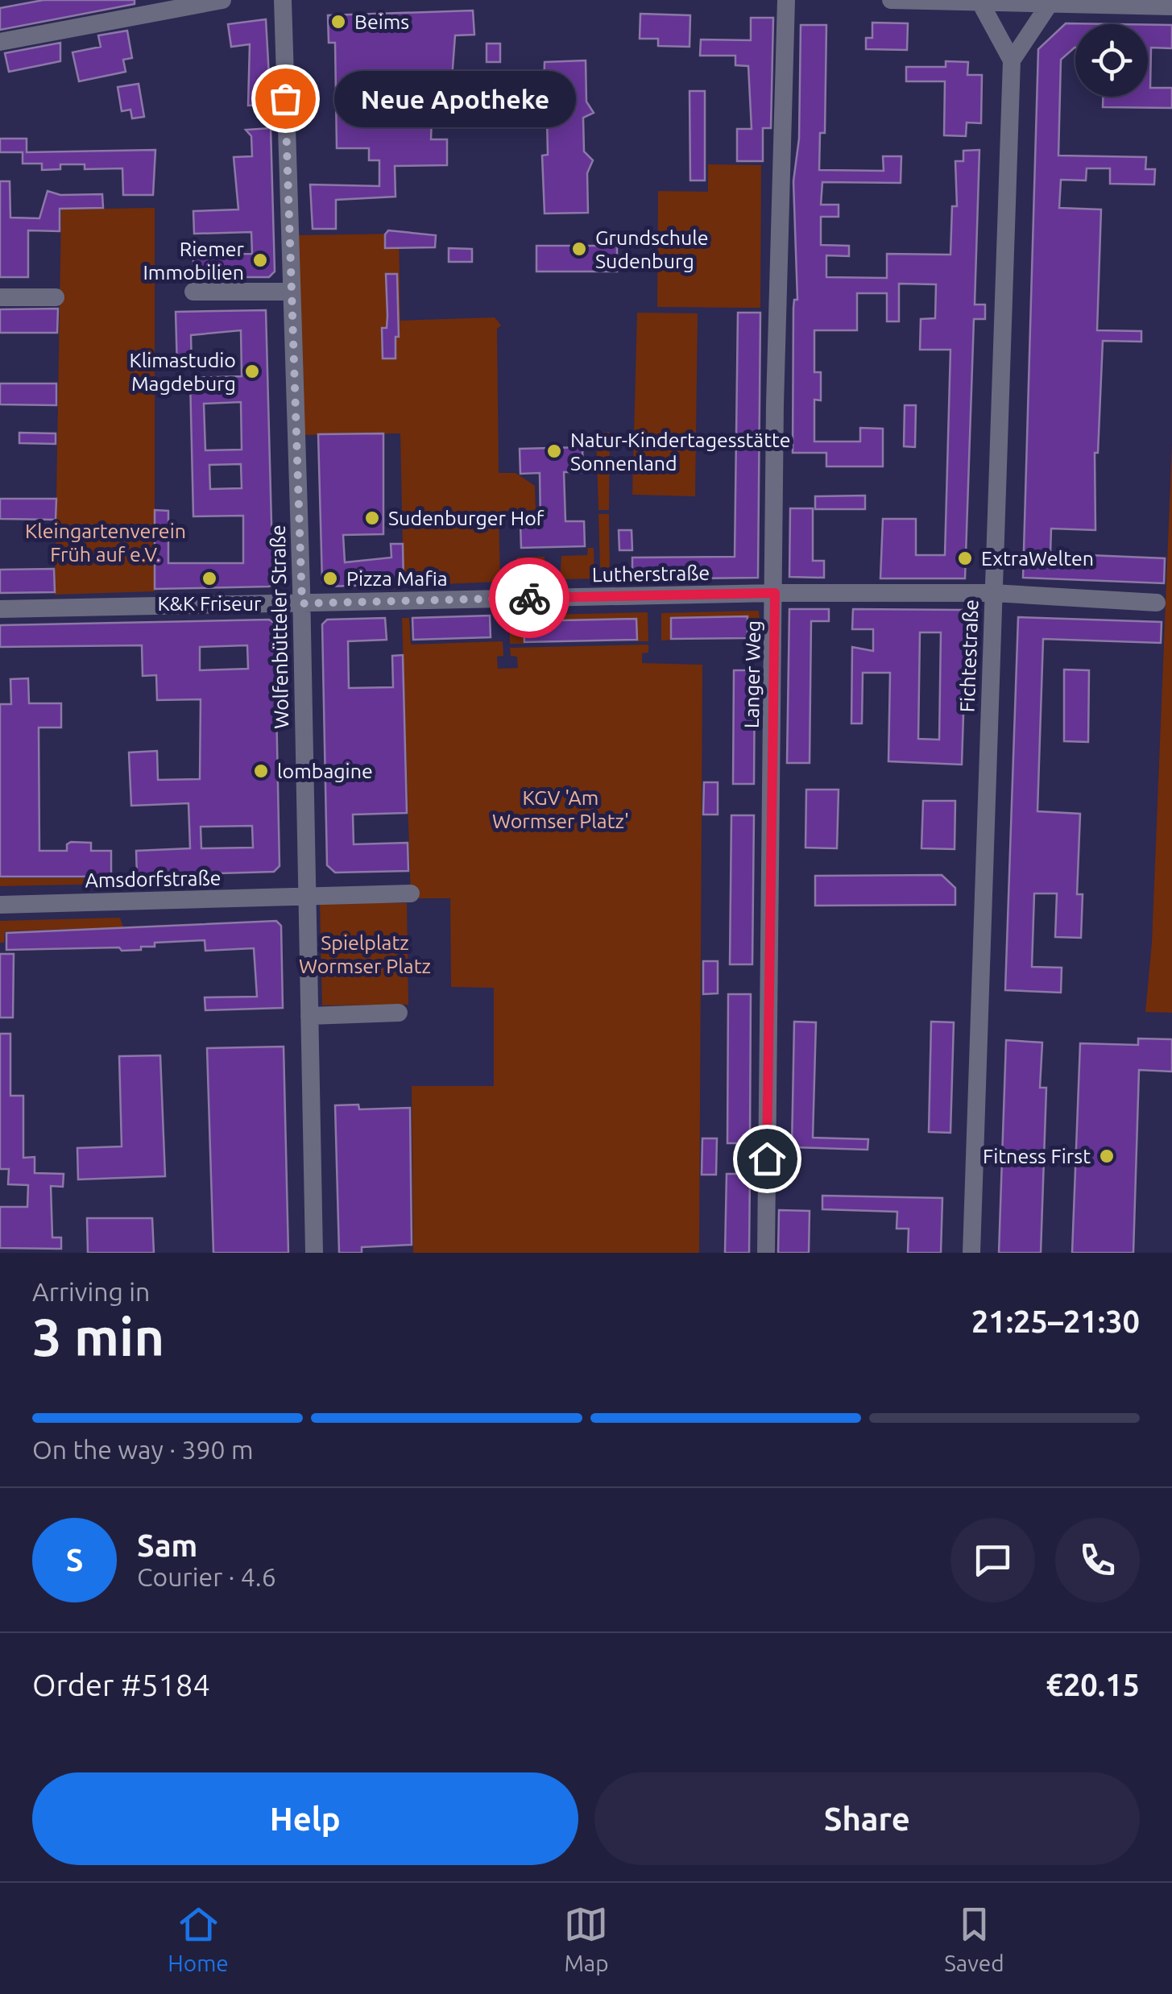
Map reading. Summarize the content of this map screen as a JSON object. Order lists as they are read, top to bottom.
{
  "streets": {
    "street": [
      "Lutherstraße",
      "Wolfenbütteler Straße",
      "Fichtestraße",
      "Langer Weg",
      "Amsdorfstraße"
    ]
  },
  "crossings": [
    ["Lutherstraße", "Wolfenbütteler Straße"],
    ["Lutherstraße", "Fichtestraße"],
    ["Lutherstraße", "Langer Weg"],
    ["Wolfenbütteler Straße", "Amsdorfstraße"]
  ],
  "parks": ["Kleingartenverein Früh auf e.V.", "KGV 'Am Wormser Platz'", "Spielplatz Wormser Platz"],
  "places": [
    "Beims",
    "Neue Apotheke",
    "Grundschule Sudenburg",
    "Riemer Immobilien",
    "Klimastudio Magdeburg",
    "Natur-Kindertagesstätte Sonnenland",
    "Sudenburger Hof",
    "ExtraWelten",
    "K&K Friseur",
    "Pizza Mafia",
    "lombagine",
    "Fitness First"
  ],
  "page": {
    "bubble": "Neue Apotheke",
    "heading": ["3 min", "Arriving in", "21:25–21:30"],
    "panel": [
      "Sam",
      "Courier · 4.6",
      "Order #5184",
      "€20.15"
    ],
    "bar": "On the way · 390 m",
    "round": "S",
    "buttons": ["Help", "Share"],
    "tabs": ["Home", "Map", "Saved"]
  }
}
